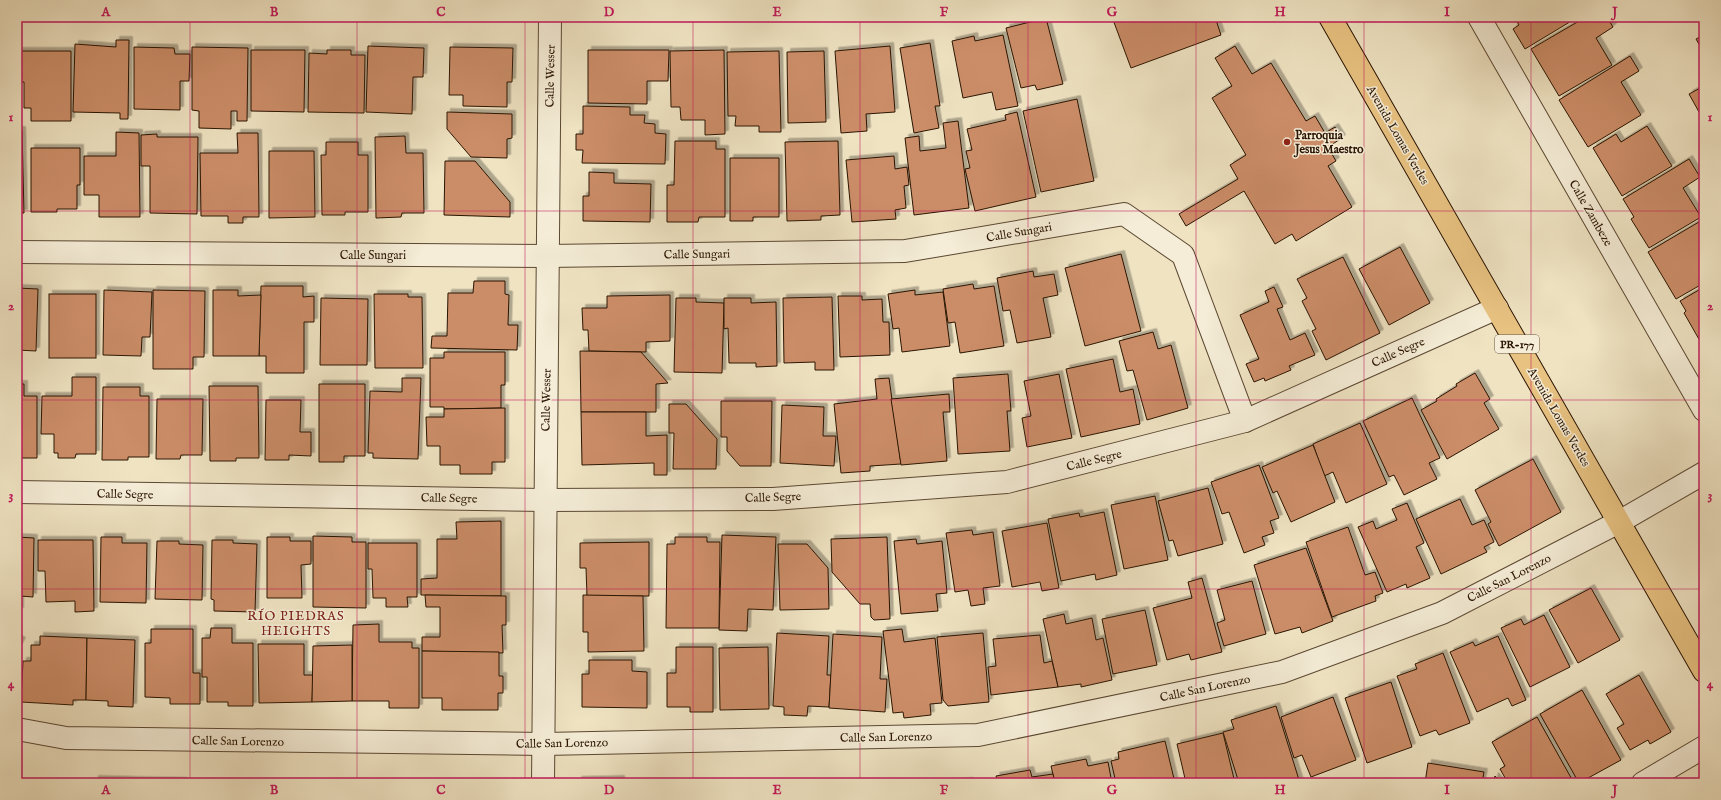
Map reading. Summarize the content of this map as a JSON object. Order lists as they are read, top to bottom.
{
  "streets": {
    "main road": ["Avenida Lomas Verdes", "PR-177"],
    "street": [
      "Calle Wesser",
      "Calle Zambeze",
      "Calle Sungari",
      "Calle Segre",
      "Calle San Lorenzo"
    ]
  },
  "crossings": [
    ["Calle Wesser", "Calle Sungari"],
    ["Calle Wesser", "Calle Segre"],
    ["Calle Wesser", "Calle San Lorenzo"],
    ["Avenida Lomas Verdes", "Calle Segre"],
    ["Avenida Lomas Verdes", "Calle San Lorenzo"],
    ["Calle Sungari", "Calle Segre"]
  ],
  "districts": ["RÍO PIEDRAS HEIGHTS"],
  "places": ["Parroquia Jesus Maestro"],
  "grid": {
    "columns": [
      "A",
      "B",
      "C",
      "D",
      "E",
      "F",
      "G",
      "H",
      "I",
      "J"
    ],
    "rows": [
      "1",
      "2",
      "3",
      "4"
    ]
  }
}
